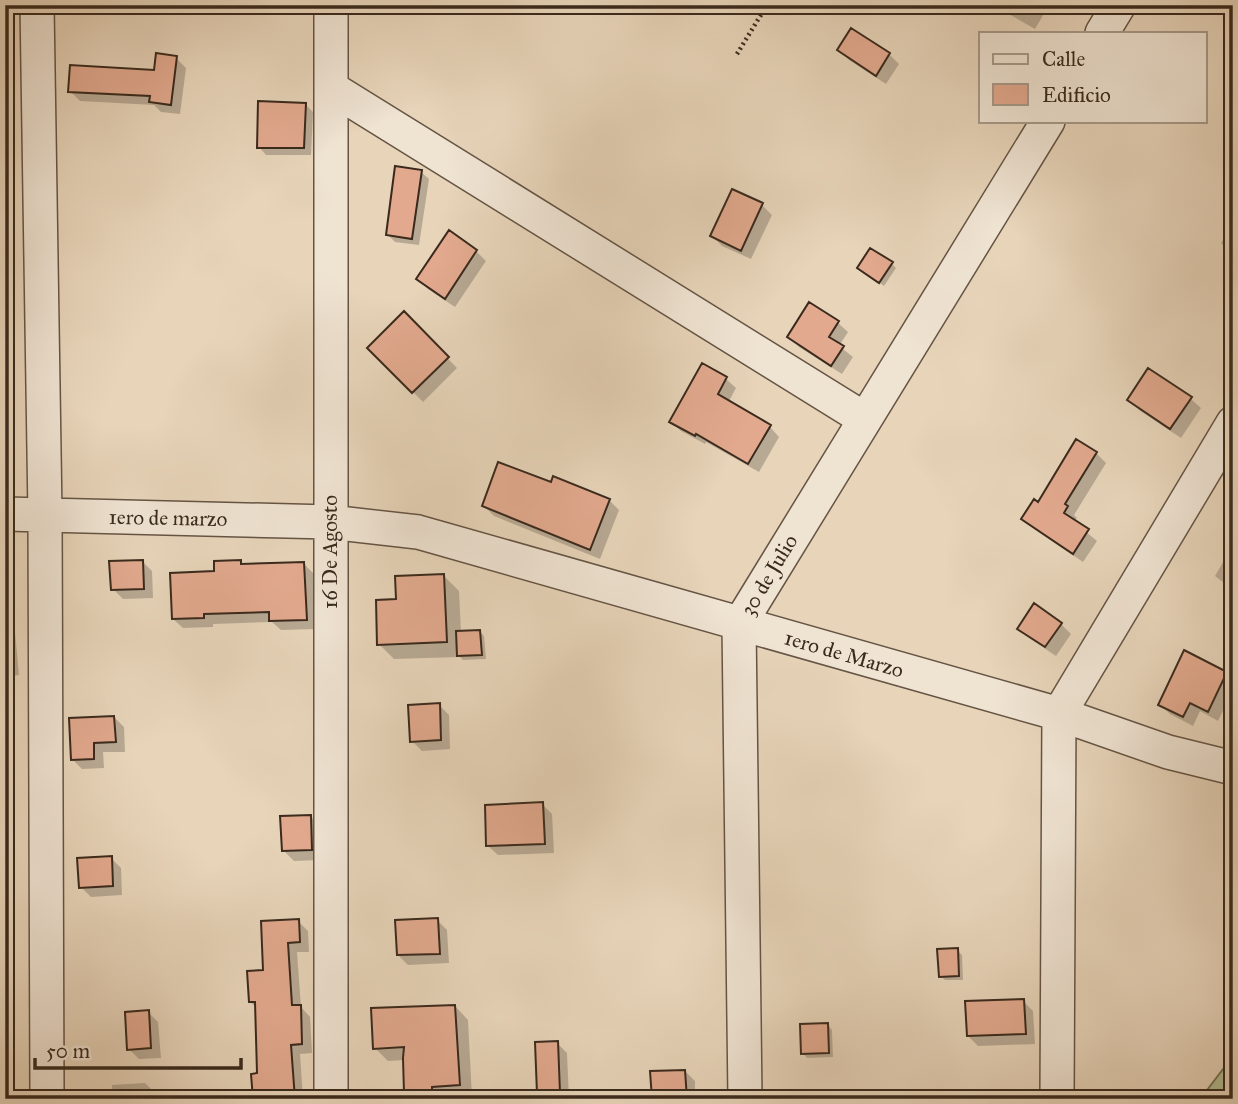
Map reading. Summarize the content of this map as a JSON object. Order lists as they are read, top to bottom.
{
  "streets": {
    "street": [
      "1ero de marzo",
      "16 De Agosto",
      "30 de Julio",
      "1ero de Marzo"
    ]
  },
  "crossings": [
    ["1ero de marzo", "16 De Agosto"],
    ["1ero de marzo", "1ero de Marzo"],
    ["16 De Agosto", "1ero de Marzo"],
    ["30 de Julio", "1ero de Marzo"]
  ],
  "legend": ["Calle", "Edificio"],
  "scale_bar": "50 m"
}
